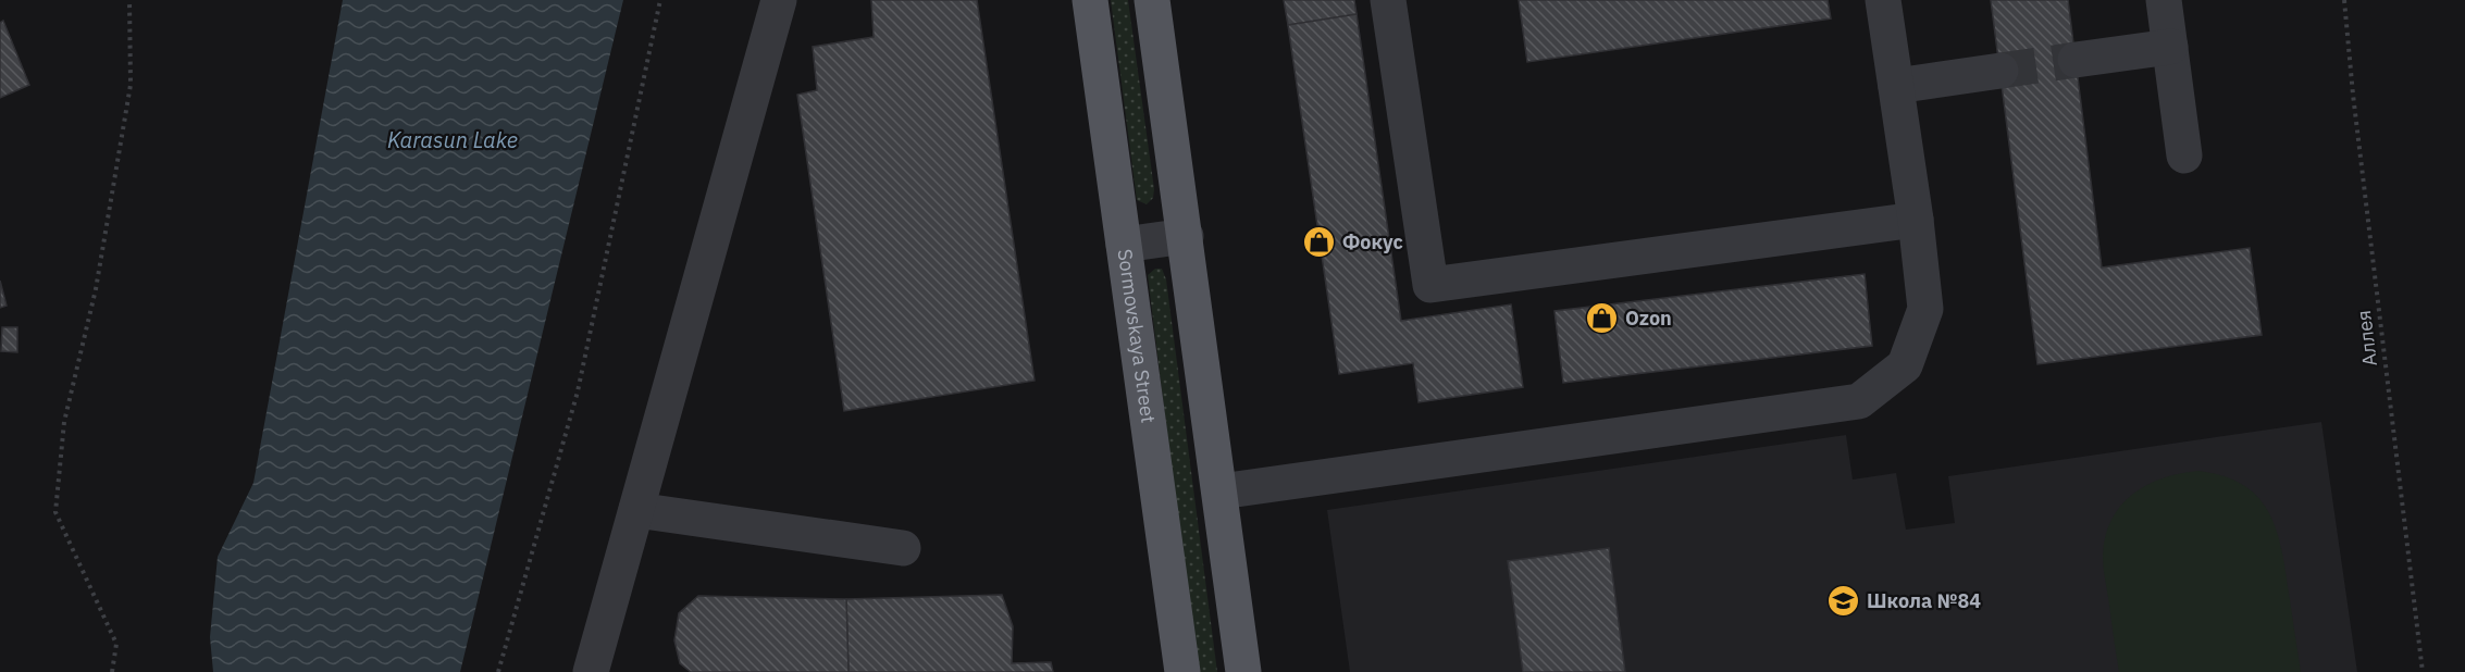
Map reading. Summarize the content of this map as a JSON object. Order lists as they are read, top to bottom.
{
  "streets": {
    "main road": ["Sormovskaya Street"],
    "path": ["Аллея"]
  },
  "water": ["Karasun Lake"],
  "places": {
    "shop": ["Фокус", "Ozon"],
    "school or university": ["Школа №84"]
  }
}
